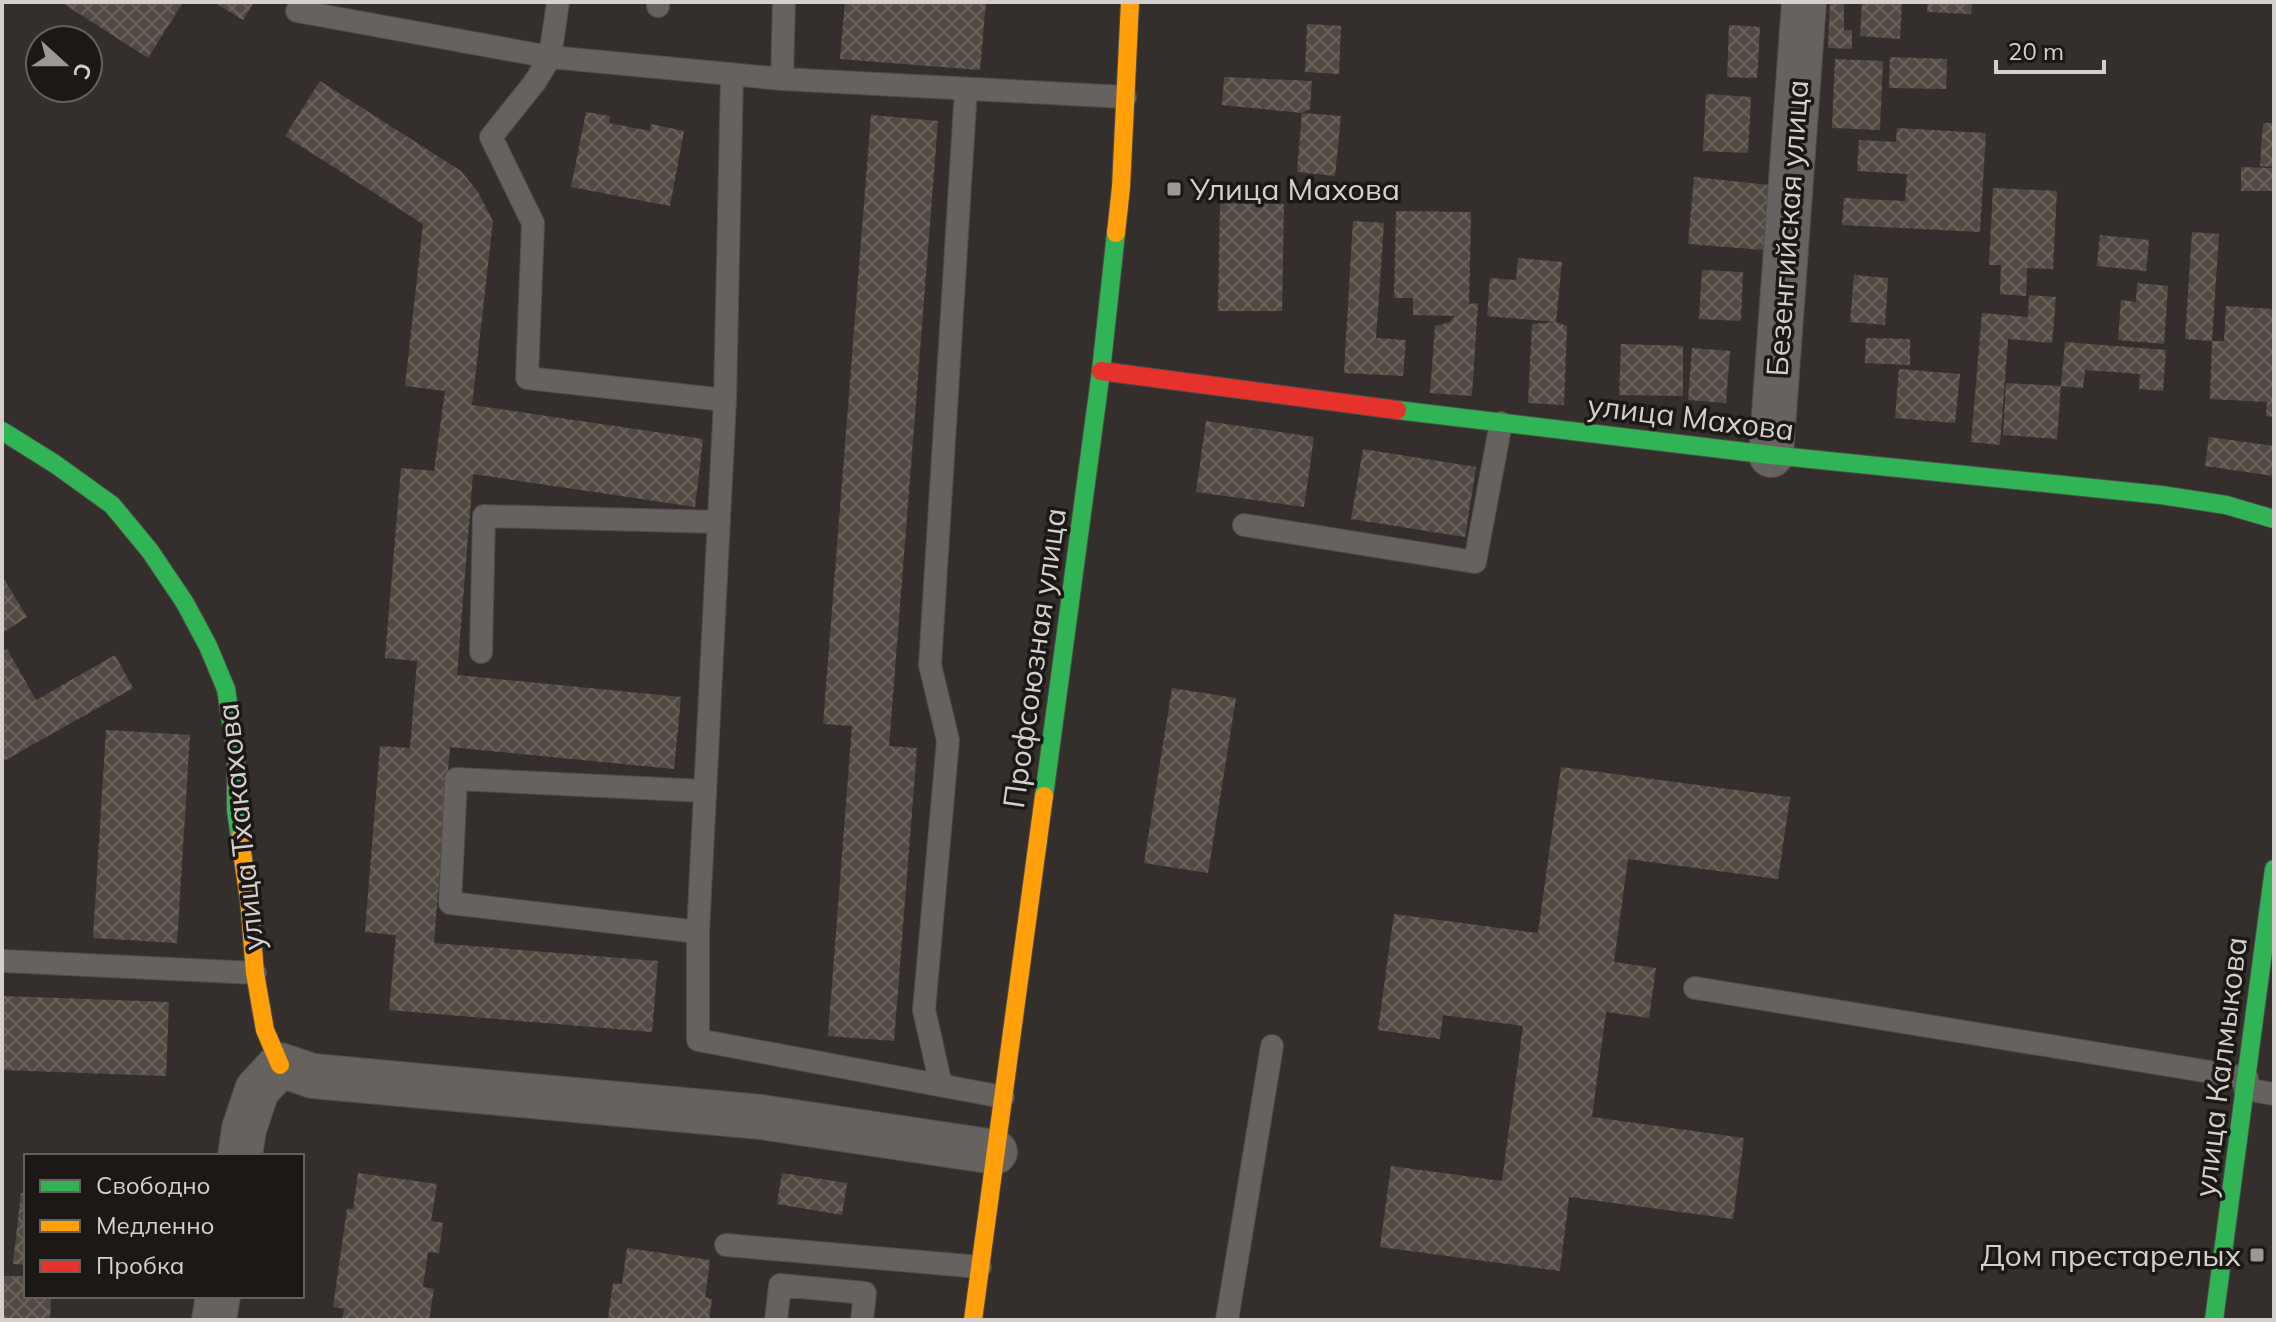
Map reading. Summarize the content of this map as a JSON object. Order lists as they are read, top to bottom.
{
  "streets": {
    "street": [
      "Безенгийская улица",
      "улица Махова",
      "Профсоюзная улица",
      "улица Тхакахова",
      "улица Калмыкова"
    ]
  },
  "crossings": [
    ["Безенгийская улица", "улица Махова"],
    ["улица Махова", "Профсоюзная улица"]
  ],
  "places": {
    "transit": ["Улица Махова", "Дом престарелых"]
  },
  "legend": ["Свободно", "Медленно", "Пробка"],
  "scale_bar": "20 m",
  "north": "right"
}
